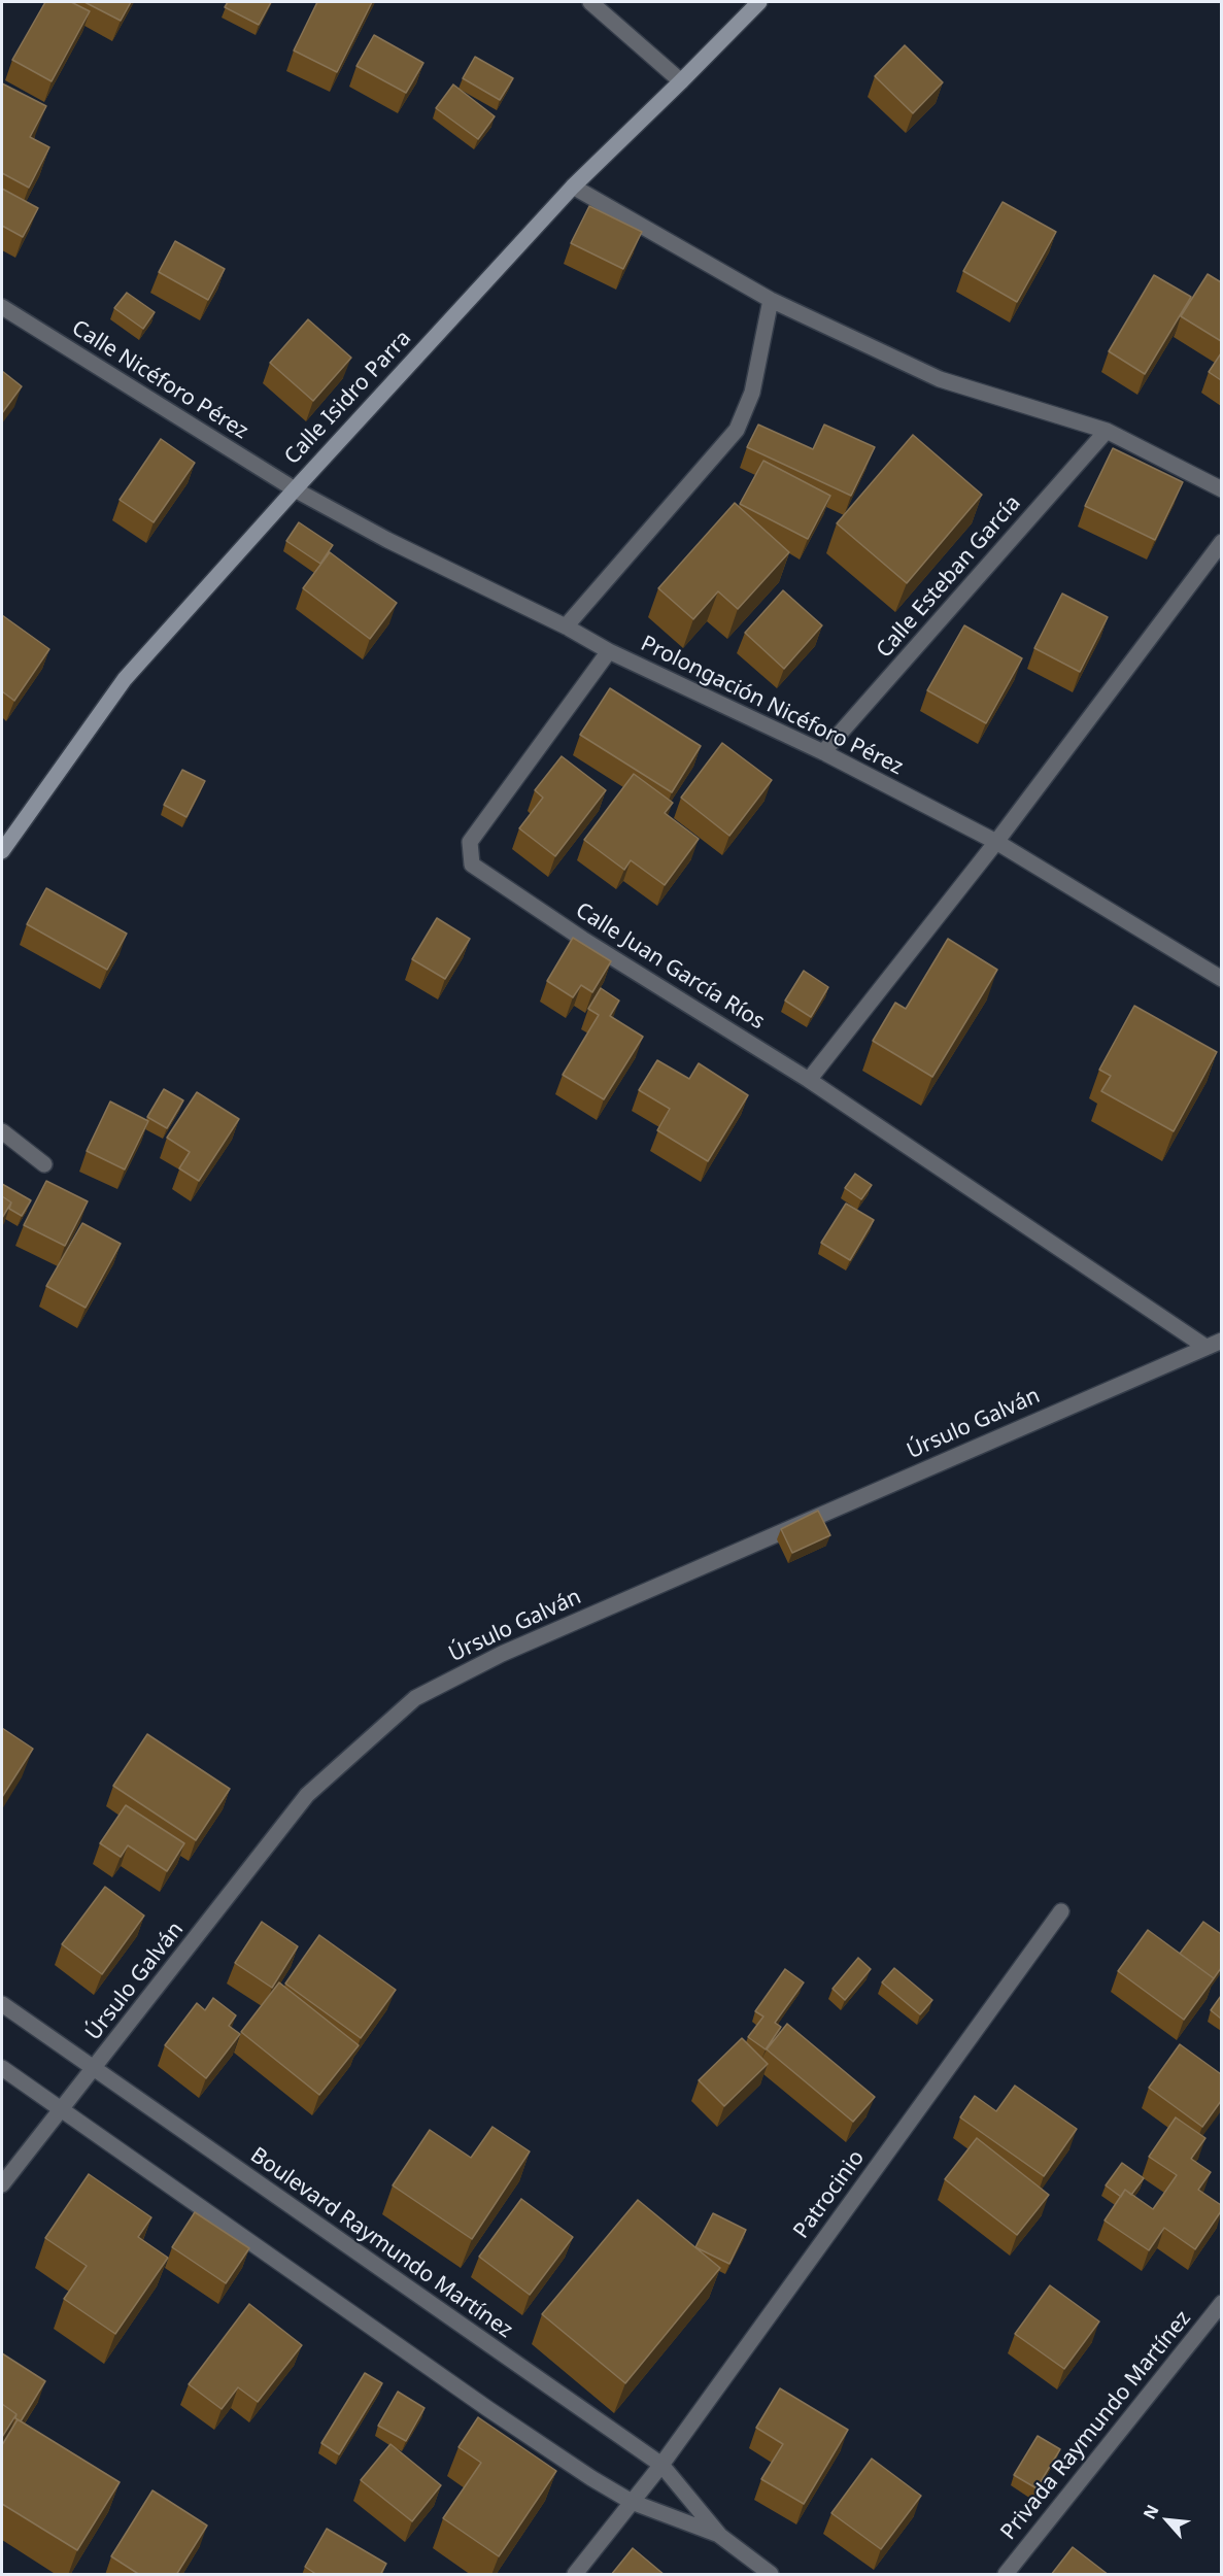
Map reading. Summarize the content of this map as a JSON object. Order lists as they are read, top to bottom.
{
  "streets": {
    "street": [
      "Calle Nicéforo Pérez",
      "Calle Isidro Parra",
      "Calle Esteban García",
      "Prolongación Nicéforo Pérez",
      "Calle Juan García Ríos",
      "Úrsulo Galván",
      "Patrocinio",
      "Boulevard Raymundo Martínez",
      "Privada Raymundo Martínez"
    ]
  },
  "crossings": [
    ["Calle Nicéforo Pérez", "Calle Isidro Parra"],
    ["Calle Nicéforo Pérez", "Prolongación Nicéforo Pérez"],
    ["Calle Isidro Parra", "Prolongación Nicéforo Pérez"],
    ["Calle Esteban García", "Prolongación Nicéforo Pérez"],
    ["Prolongación Nicéforo Pérez", "Calle Juan García Ríos"],
    ["Calle Juan García Ríos", "Úrsulo Galván"],
    ["Úrsulo Galván", "Boulevard Raymundo Martínez"],
    ["Patrocinio", "Boulevard Raymundo Martínez"]
  ],
  "north": "top left"
}
